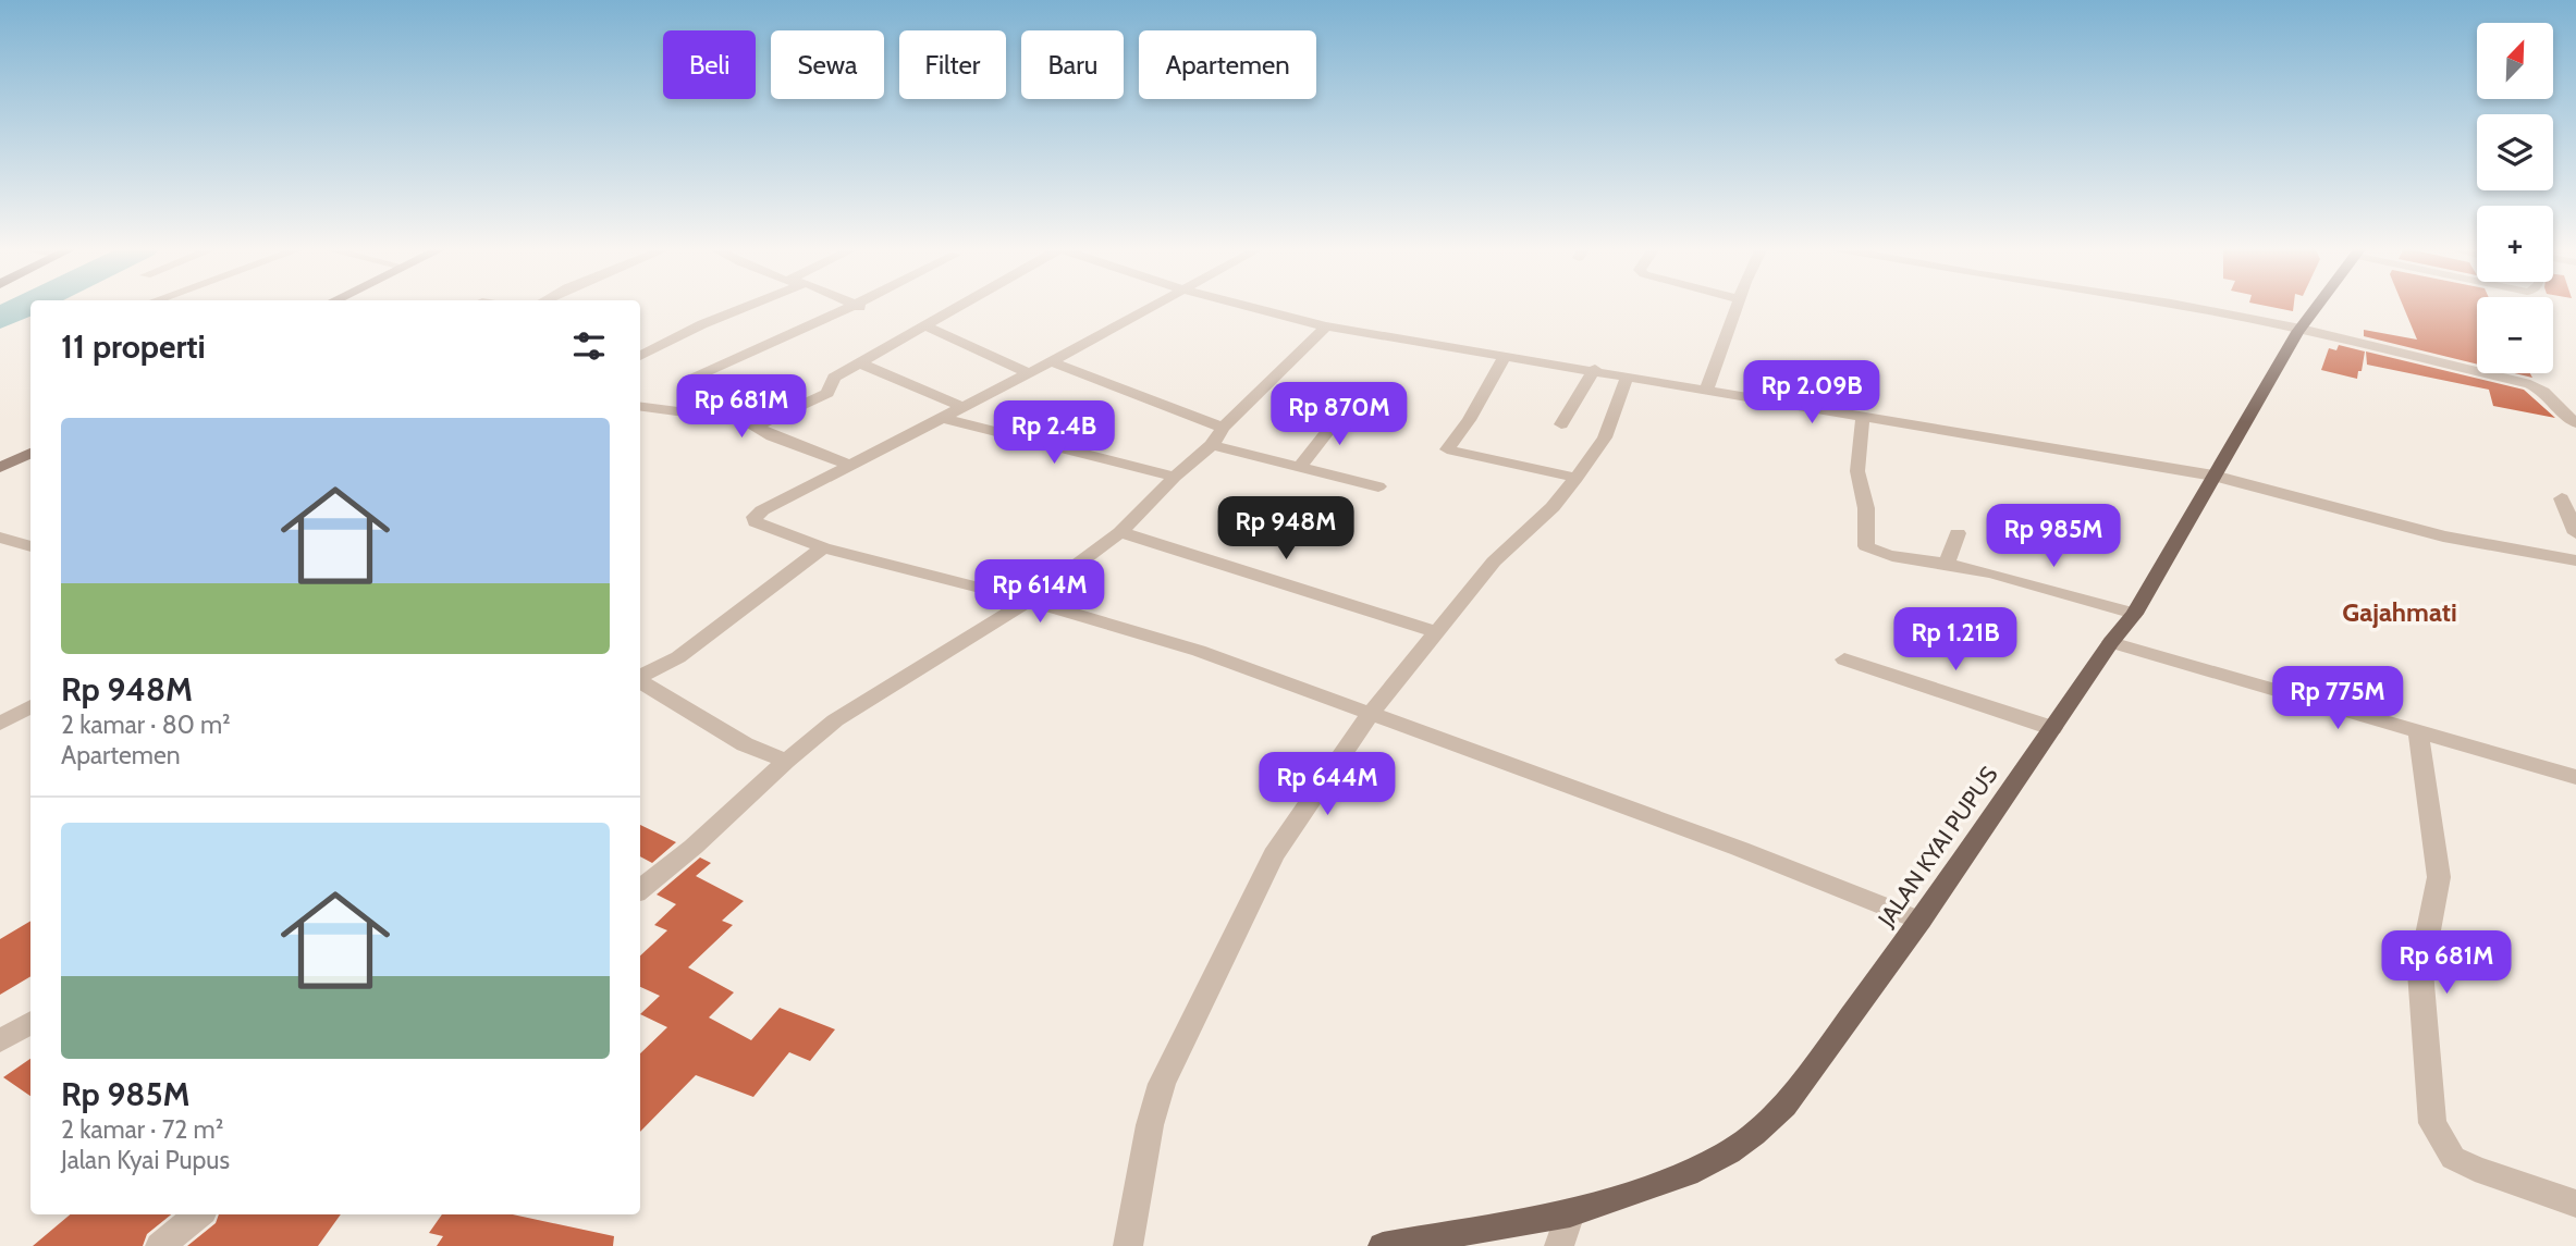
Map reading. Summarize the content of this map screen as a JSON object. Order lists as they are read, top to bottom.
{
  "streets": {
    "main road": ["JALAN KYAI PUPUS"]
  },
  "districts": ["Gajahmati"],
  "north": "top right",
  "page": {
    "map_buttons": ["+", "−"],
    "chip": [
      "Beli",
      "Sewa",
      "Filter",
      "Baru",
      "Apartemen"
    ],
    "heading": "11 properti",
    "price": [
      "Rp 2.09B",
      "Rp 681M",
      "Rp 870M",
      "Rp 2.4B",
      "Rp 948M",
      "Rp 985M",
      "Rp 614M",
      "Rp 1.21B",
      "Rp 775M",
      "Rp 644M",
      "Rp 681M"
    ],
    "list": [
      {
        "name": "Rp 948M",
        "note": "2 kamar · 80 m² · Apartemen"
      },
      {
        "name": "Rp 985M",
        "note": "2 kamar · 72 m² · Jalan Kyai Pupus"
      }
    ]
  }
}
